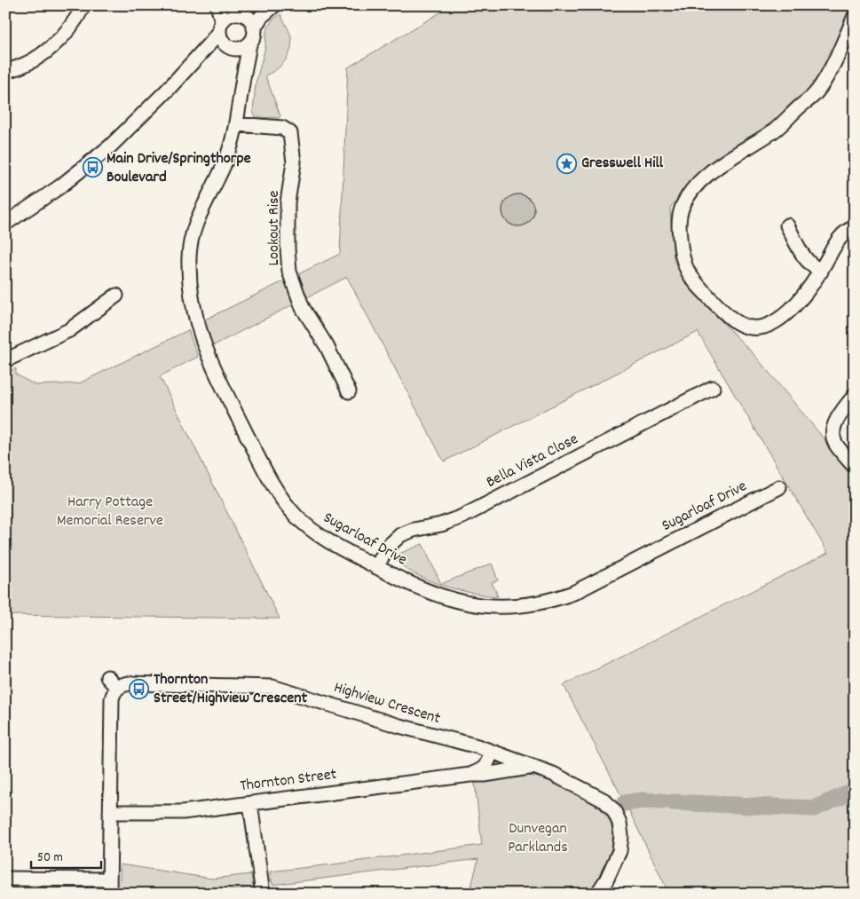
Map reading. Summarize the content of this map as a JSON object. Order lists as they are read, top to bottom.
{
  "streets": {
    "street": [
      "Lookout Rise",
      "Bella Vista Close",
      "Sugarloaf Drive",
      "Highview Crescent",
      "Thornton Street"
    ]
  },
  "crossings": [
    ["Lookout Rise", "Sugarloaf Drive"],
    ["Bella Vista Close", "Sugarloaf Drive"],
    ["Highview Crescent", "Thornton Street"]
  ],
  "parks": ["Harry Pottage Memorial Reserve", "Dunvegan Parklands"],
  "places": {
    "place": ["Gresswell Hill"],
    "bus stop": ["Main Drive/Springthorpe Boulevard", "Thornton Street/Highview Crescent"]
  },
  "scale_bar": "50 m"
}
